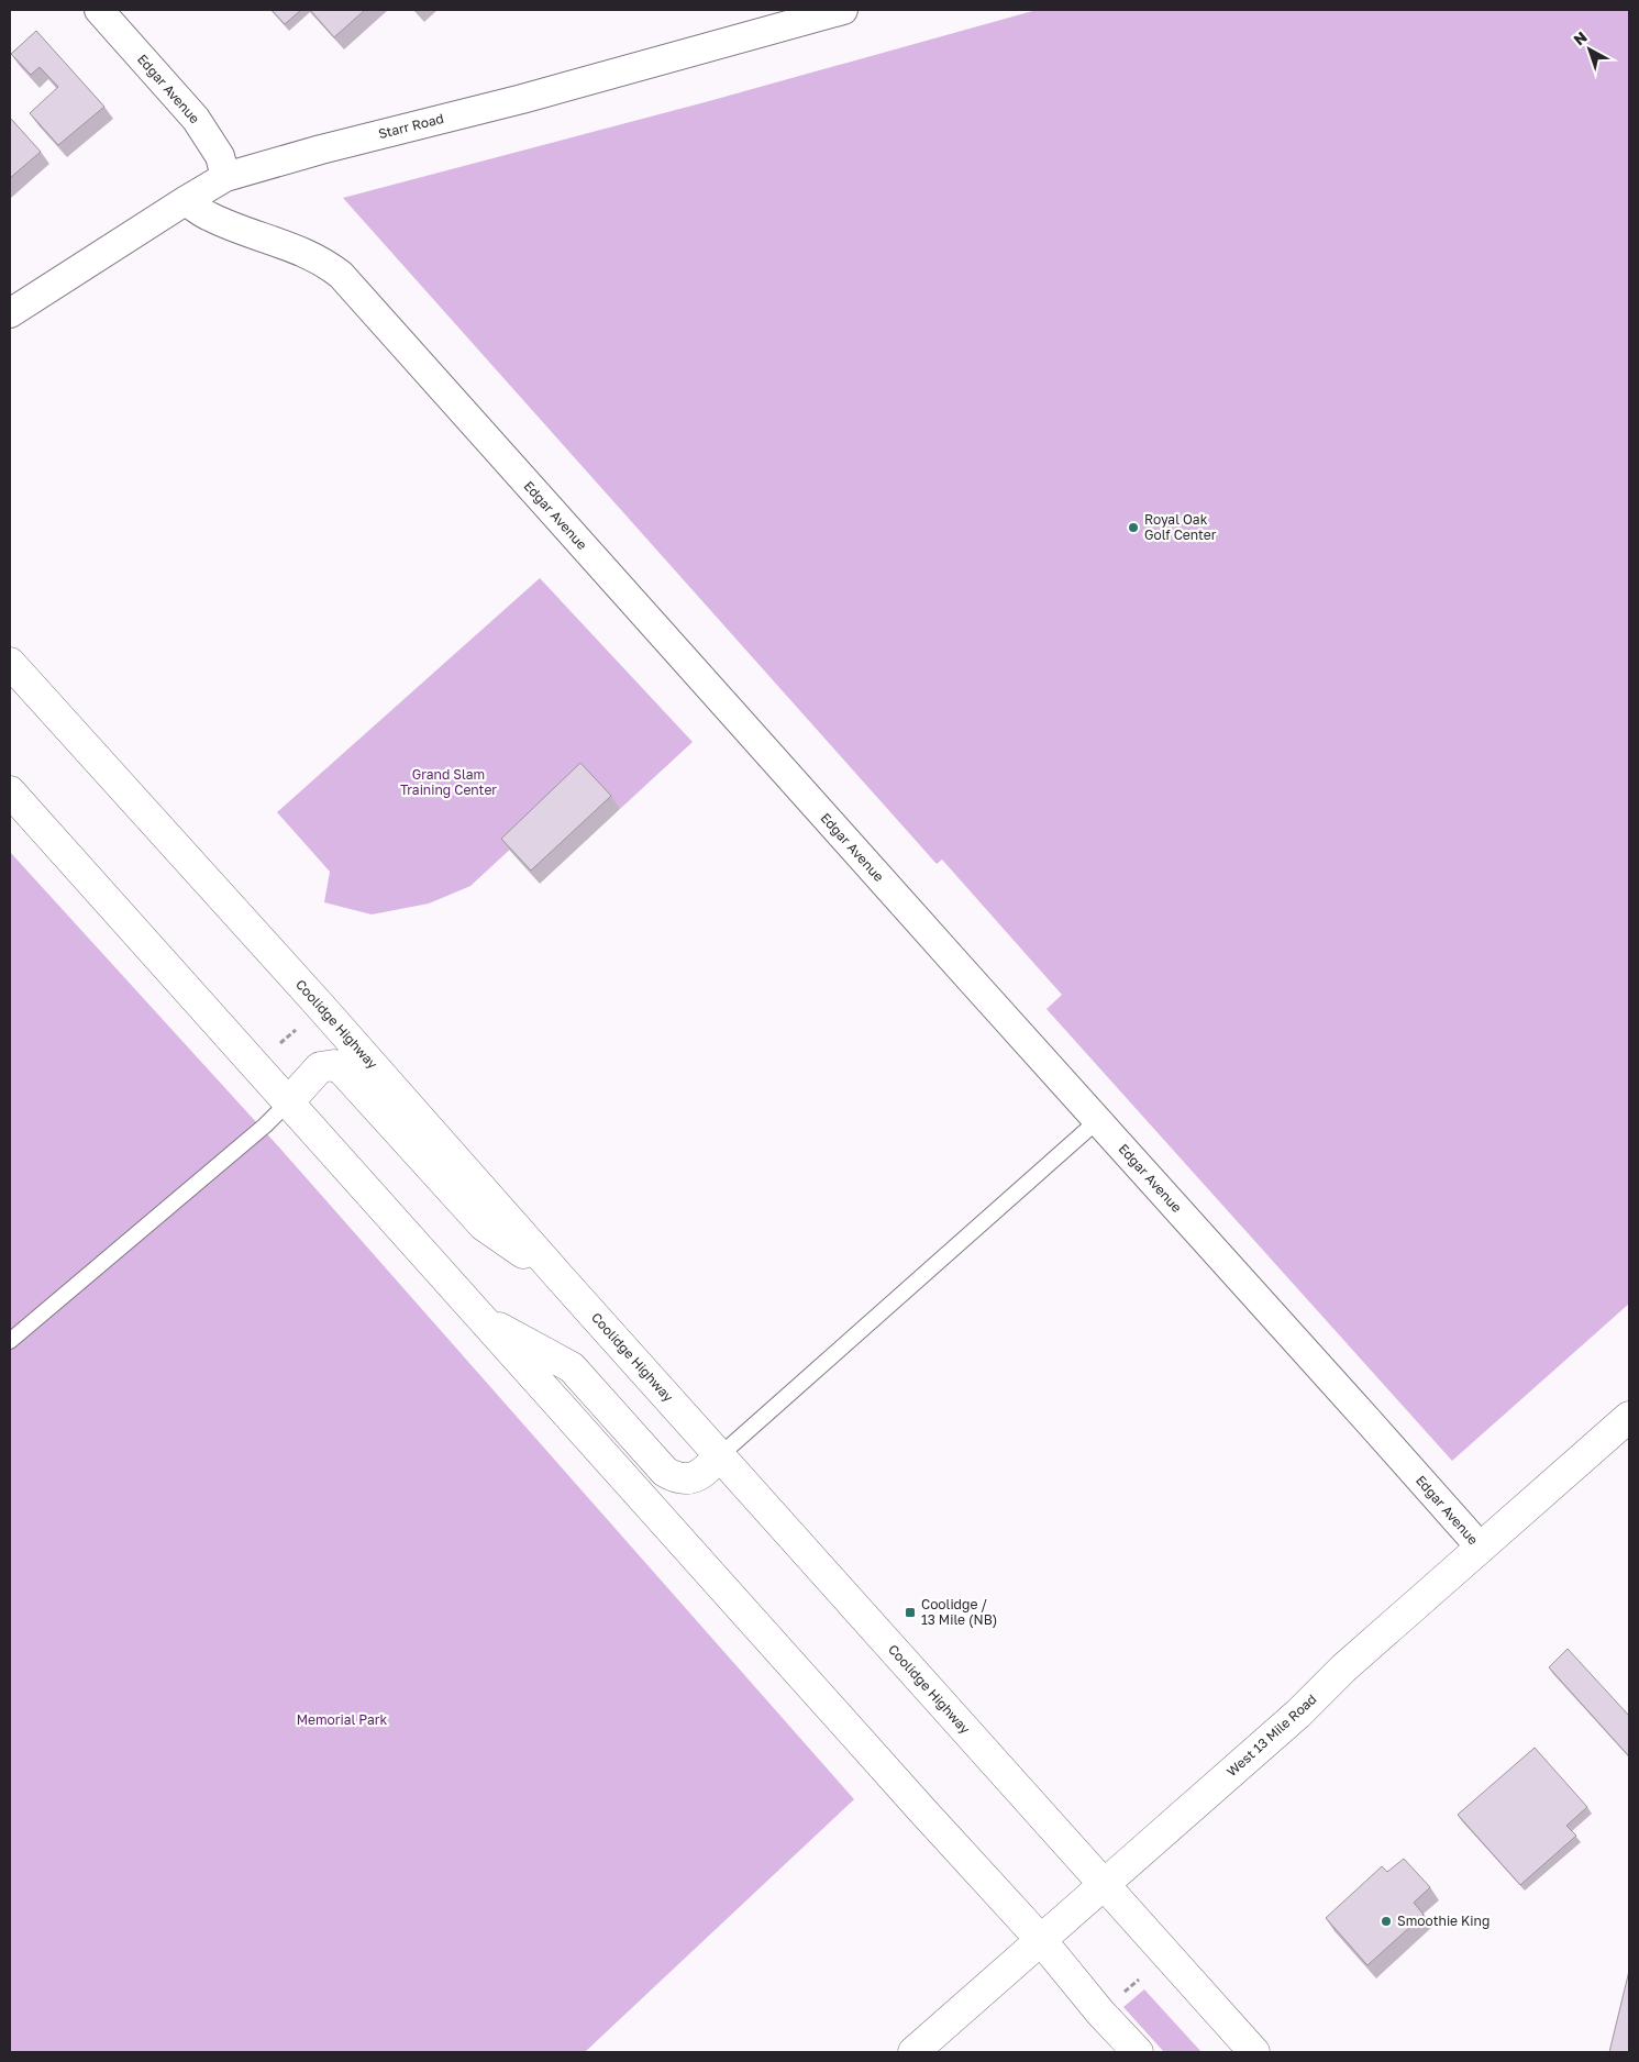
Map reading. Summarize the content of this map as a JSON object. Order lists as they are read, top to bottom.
{
  "streets": {
    "main road": ["Coolidge Highway", "West 13 Mile Road"],
    "street": ["Edgar Avenue", "Starr Road"]
  },
  "crossings": [
    ["Edgar Avenue", "Starr Road"],
    ["Edgar Avenue", "West 13 Mile Road"],
    ["Coolidge Highway", "West 13 Mile Road"]
  ],
  "parks": ["Grand Slam Training Center", "Memorial Park"],
  "places": {
    "other": ["Royal Oak Golf Center", "Smoothie King"],
    "transit": ["Coolidge / 13 Mile (NB)"]
  },
  "north": "top left"
}
